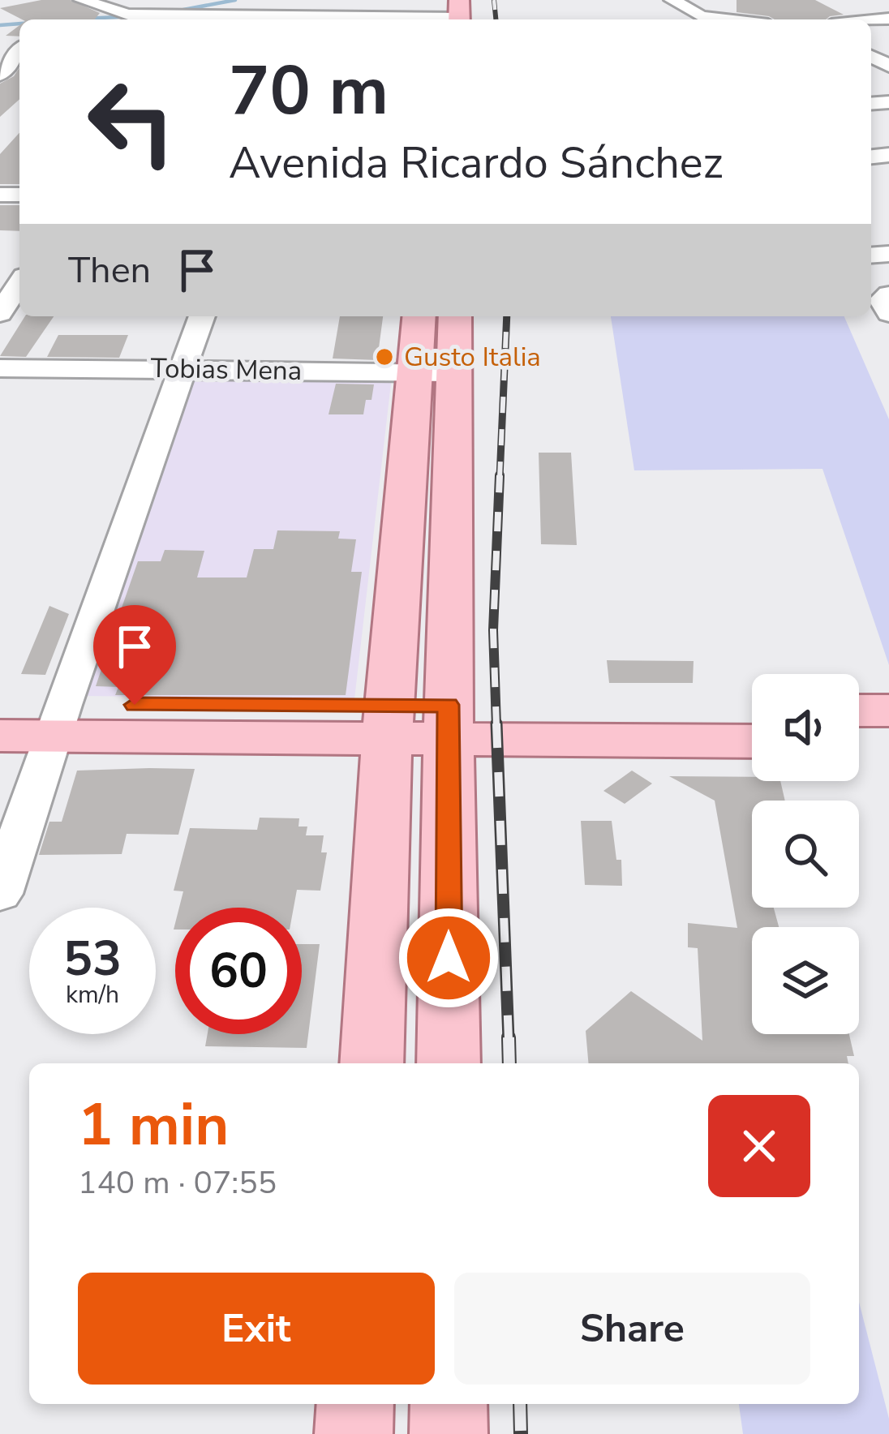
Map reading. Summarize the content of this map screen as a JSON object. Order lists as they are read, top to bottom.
{
  "streets": {
    "street": ["Tobias Mena"]
  },
  "places": ["Gusto Italia"],
  "page": {
    "turn": ["70 m", "Avenida Ricardo Sánchez"],
    "then": "Then",
    "speed": "53 km/h",
    "limit": "60",
    "heading": ["1 min", "140 m · 07:55"],
    "buttons": ["Exit", "Share"]
  }
}
